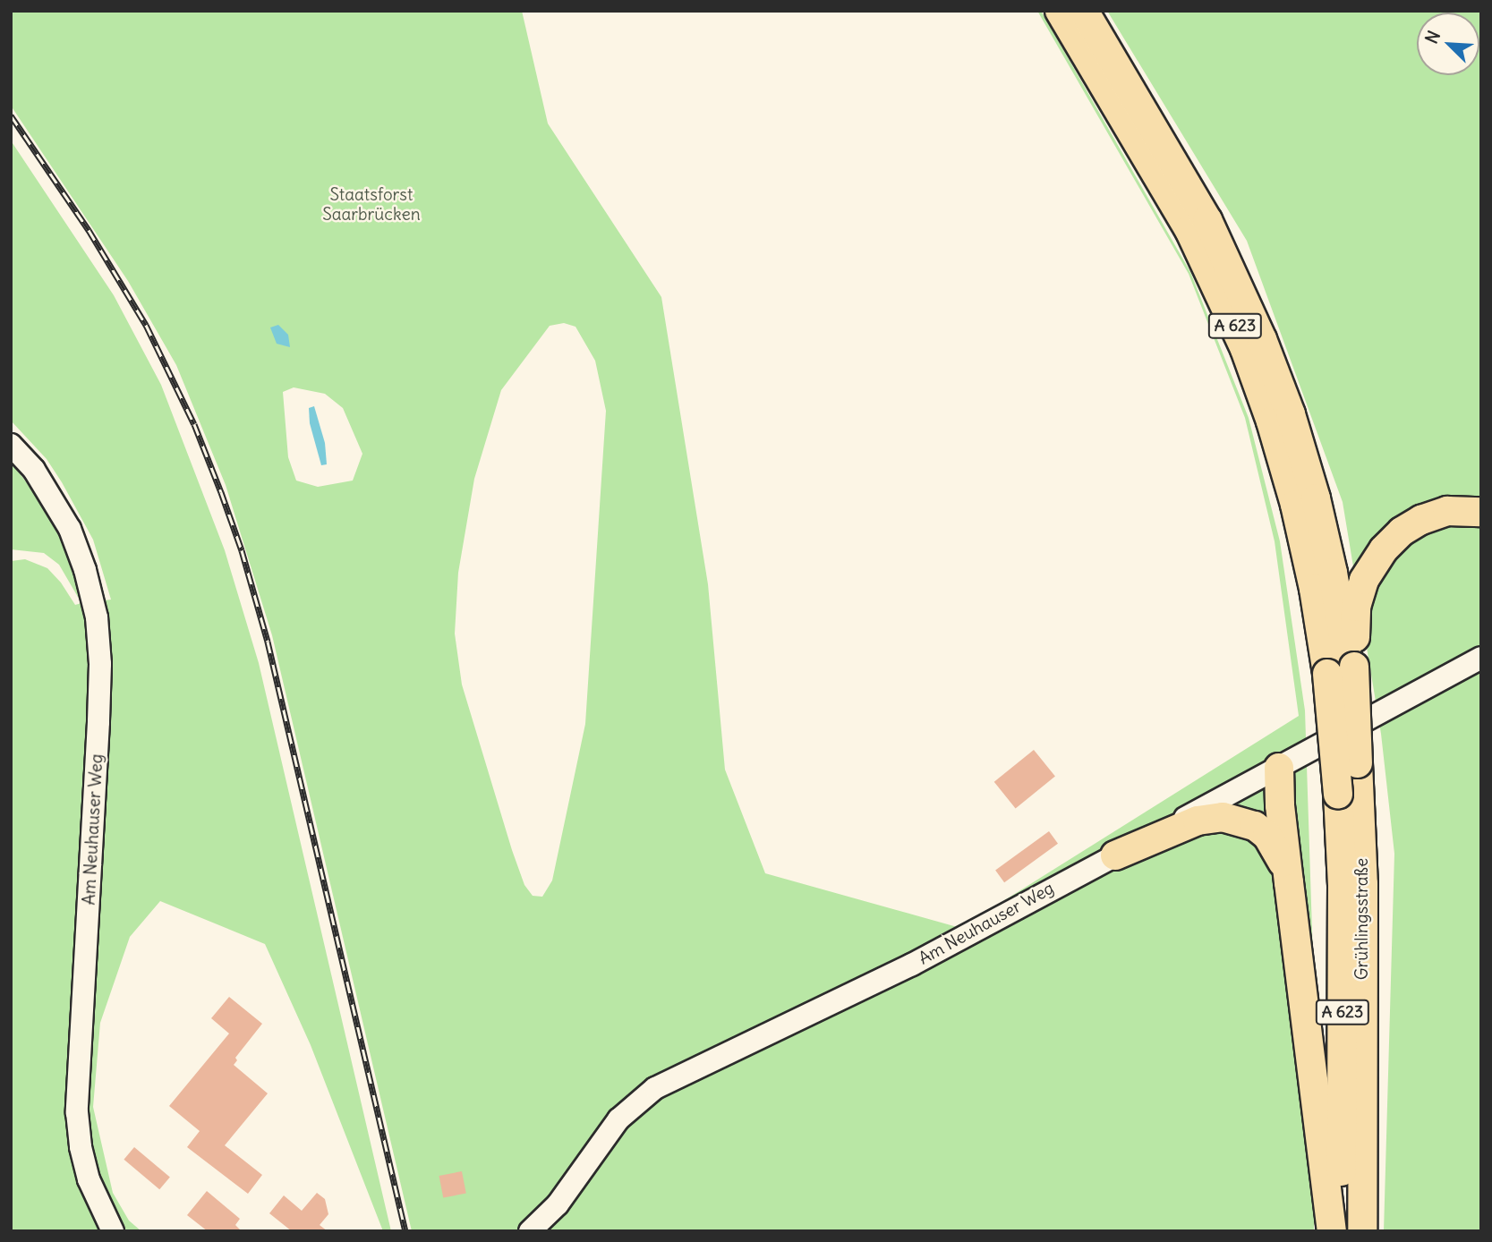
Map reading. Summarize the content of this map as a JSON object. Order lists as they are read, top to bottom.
{
  "streets": {
    "highway": ["A 623", "Grühlingsstraße"],
    "street": ["Am Neuhauser Weg"]
  },
  "crossings": [
    ["A 623", "Grühlingsstraße"]
  ],
  "parks": ["Staatsforst Saarbrücken"],
  "north": "top left"
}
